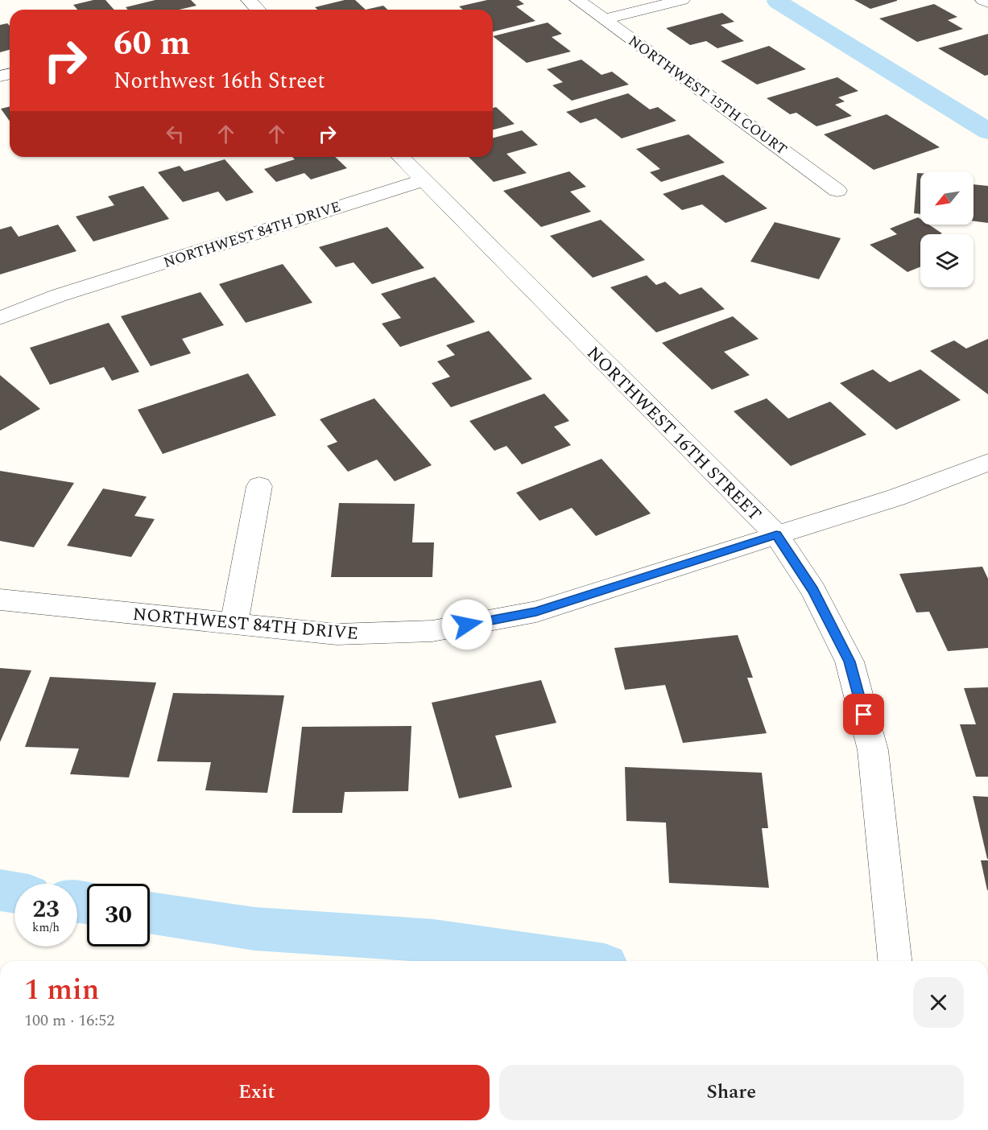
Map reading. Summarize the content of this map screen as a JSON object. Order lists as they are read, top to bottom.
{
  "streets": {
    "street": ["NORTHWEST 15TH COURT", "NORTHWEST 84TH DRIVE", "NORTHWEST 16TH STREET"]
  },
  "crossings": [
    ["NORTHWEST 84TH DRIVE", "NORTHWEST 16TH STREET"]
  ],
  "north": "bottom left",
  "page": {
    "turn": ["60 m", "Northwest 16th Street"],
    "speed": "23 km/h",
    "limit": "30",
    "heading": ["1 min", "100 m · 16:52"],
    "buttons": ["Exit", "Share"]
  }
}
